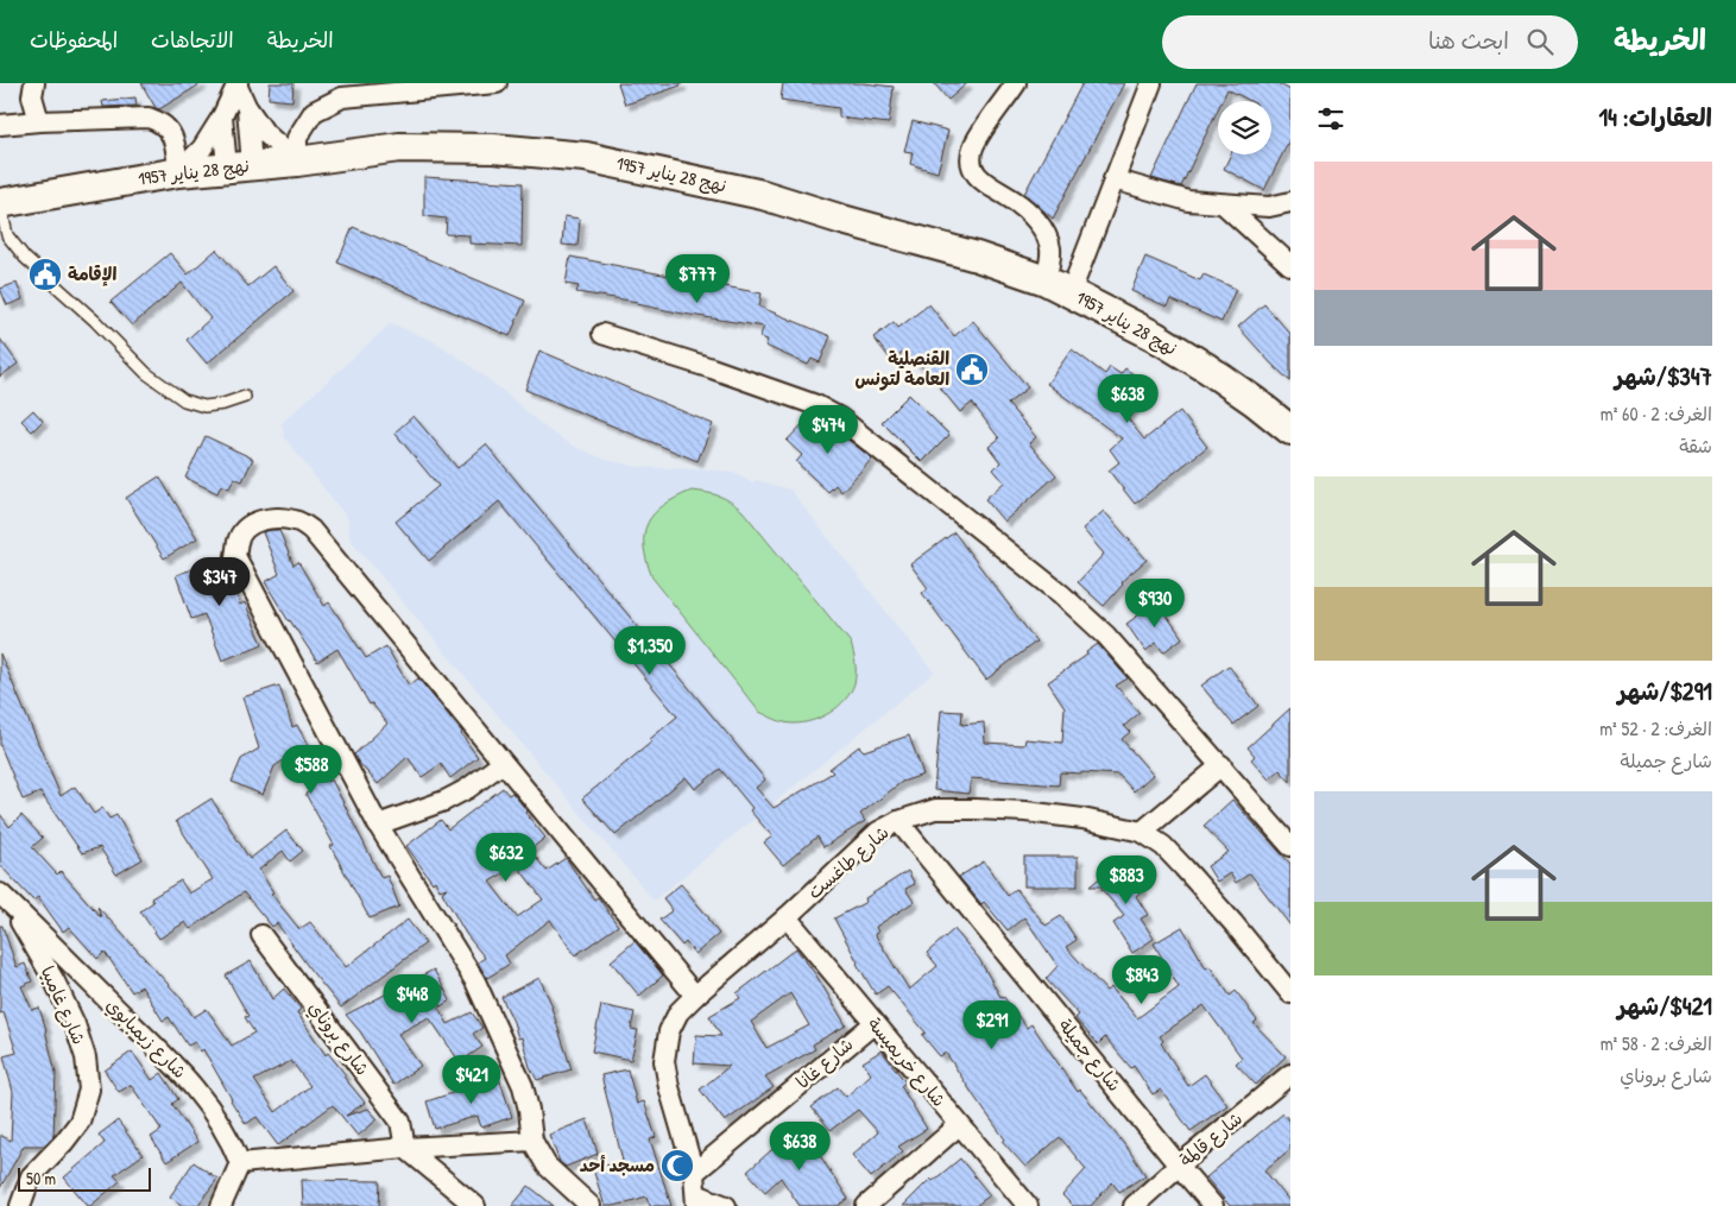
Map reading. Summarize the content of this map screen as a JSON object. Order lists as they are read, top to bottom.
{
  "streets": {
    "street": [
      "نهج 28 يناير 1957",
      "شارع طاغست",
      "شارع غامبيا",
      "شارع زيمبابوي",
      "شارع بروناي",
      "شارع جميلة",
      "شارع خريميسة",
      "شارع غانا",
      "شارع قالمة"
    ]
  },
  "crossings": [
    ["شارع طاغست", "شارع جميلة"],
    ["شارع طاغست", "شارع خريميسة"],
    ["شارع طاغست", "شارع غانا"],
    ["شارع غامبيا", "شارع زيمبابوي"],
    ["شارع جميلة", "شارع قالمة"],
    ["شارع خريميسة", "شارع غانا"]
  ],
  "places": {
    "public building": ["الإقامة", "القنصلية العامة لتونس"],
    "mosque": ["مسجد أحد"]
  },
  "scale_bar": "50 m",
  "page": {
    "header": "الخريطة",
    "search": "ابحث هنا",
    "nav": ["الخريطة", "الاتجاهات", "المحفوظات"],
    "heading": "العقارات: 14",
    "list": [
      {
        "name": "$347/شهر",
        "note": "الغرف: 2 · 60 m² · شقة"
      },
      {
        "name": "$291/شهر",
        "note": "الغرف: 2 · 52 m² · شارع جميلة"
      },
      {
        "name": "$421/شهر",
        "note": "الغرف: 2 · 58 m² · شارع بروناي"
      }
    ],
    "price": [
      "$777",
      "$638",
      "$474",
      "$347",
      "$930",
      "$1,350",
      "$588",
      "$632",
      "$883",
      "$843",
      "$448",
      "$291",
      "$421",
      "$638"
    ],
    "scale": "50 m"
  }
}
